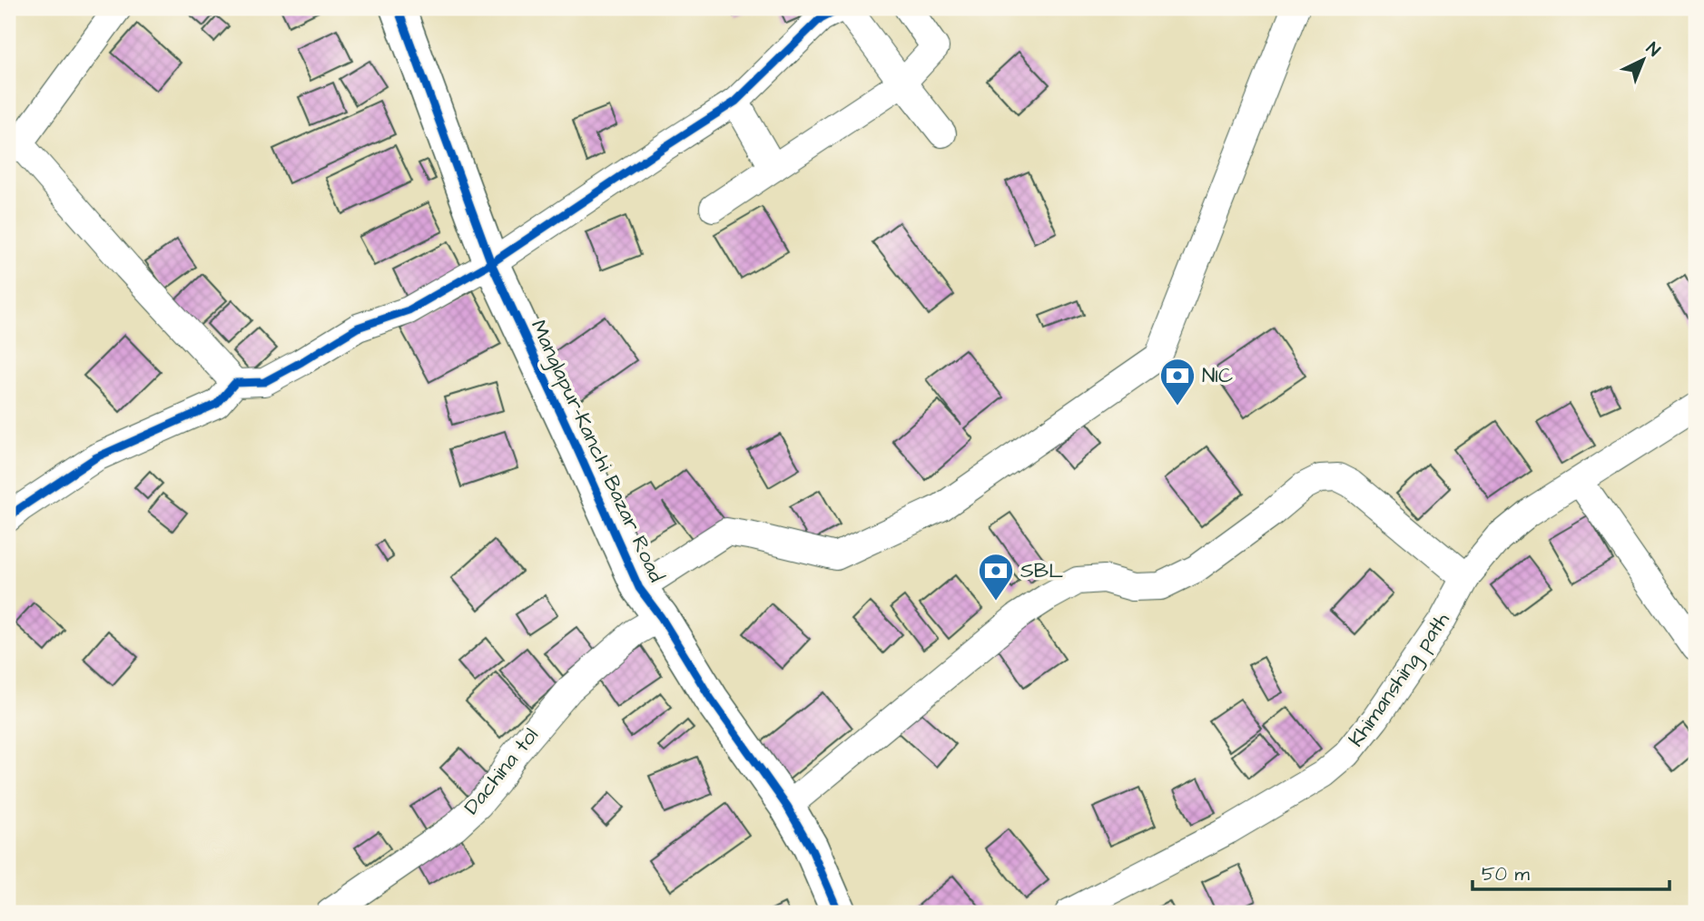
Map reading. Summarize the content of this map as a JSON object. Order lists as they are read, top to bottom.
{
  "streets": {
    "street": ["Manglapur-Kanchi Bazar Road", "Khimanshing path", "Dachina tol"]
  },
  "crossings": [
    ["Manglapur-Kanchi Bazar Road", "Dachina tol"]
  ],
  "places": {
    "bank": ["NIC", "SBL"]
  },
  "scale_bar": "50 m",
  "north": "top right"
}
